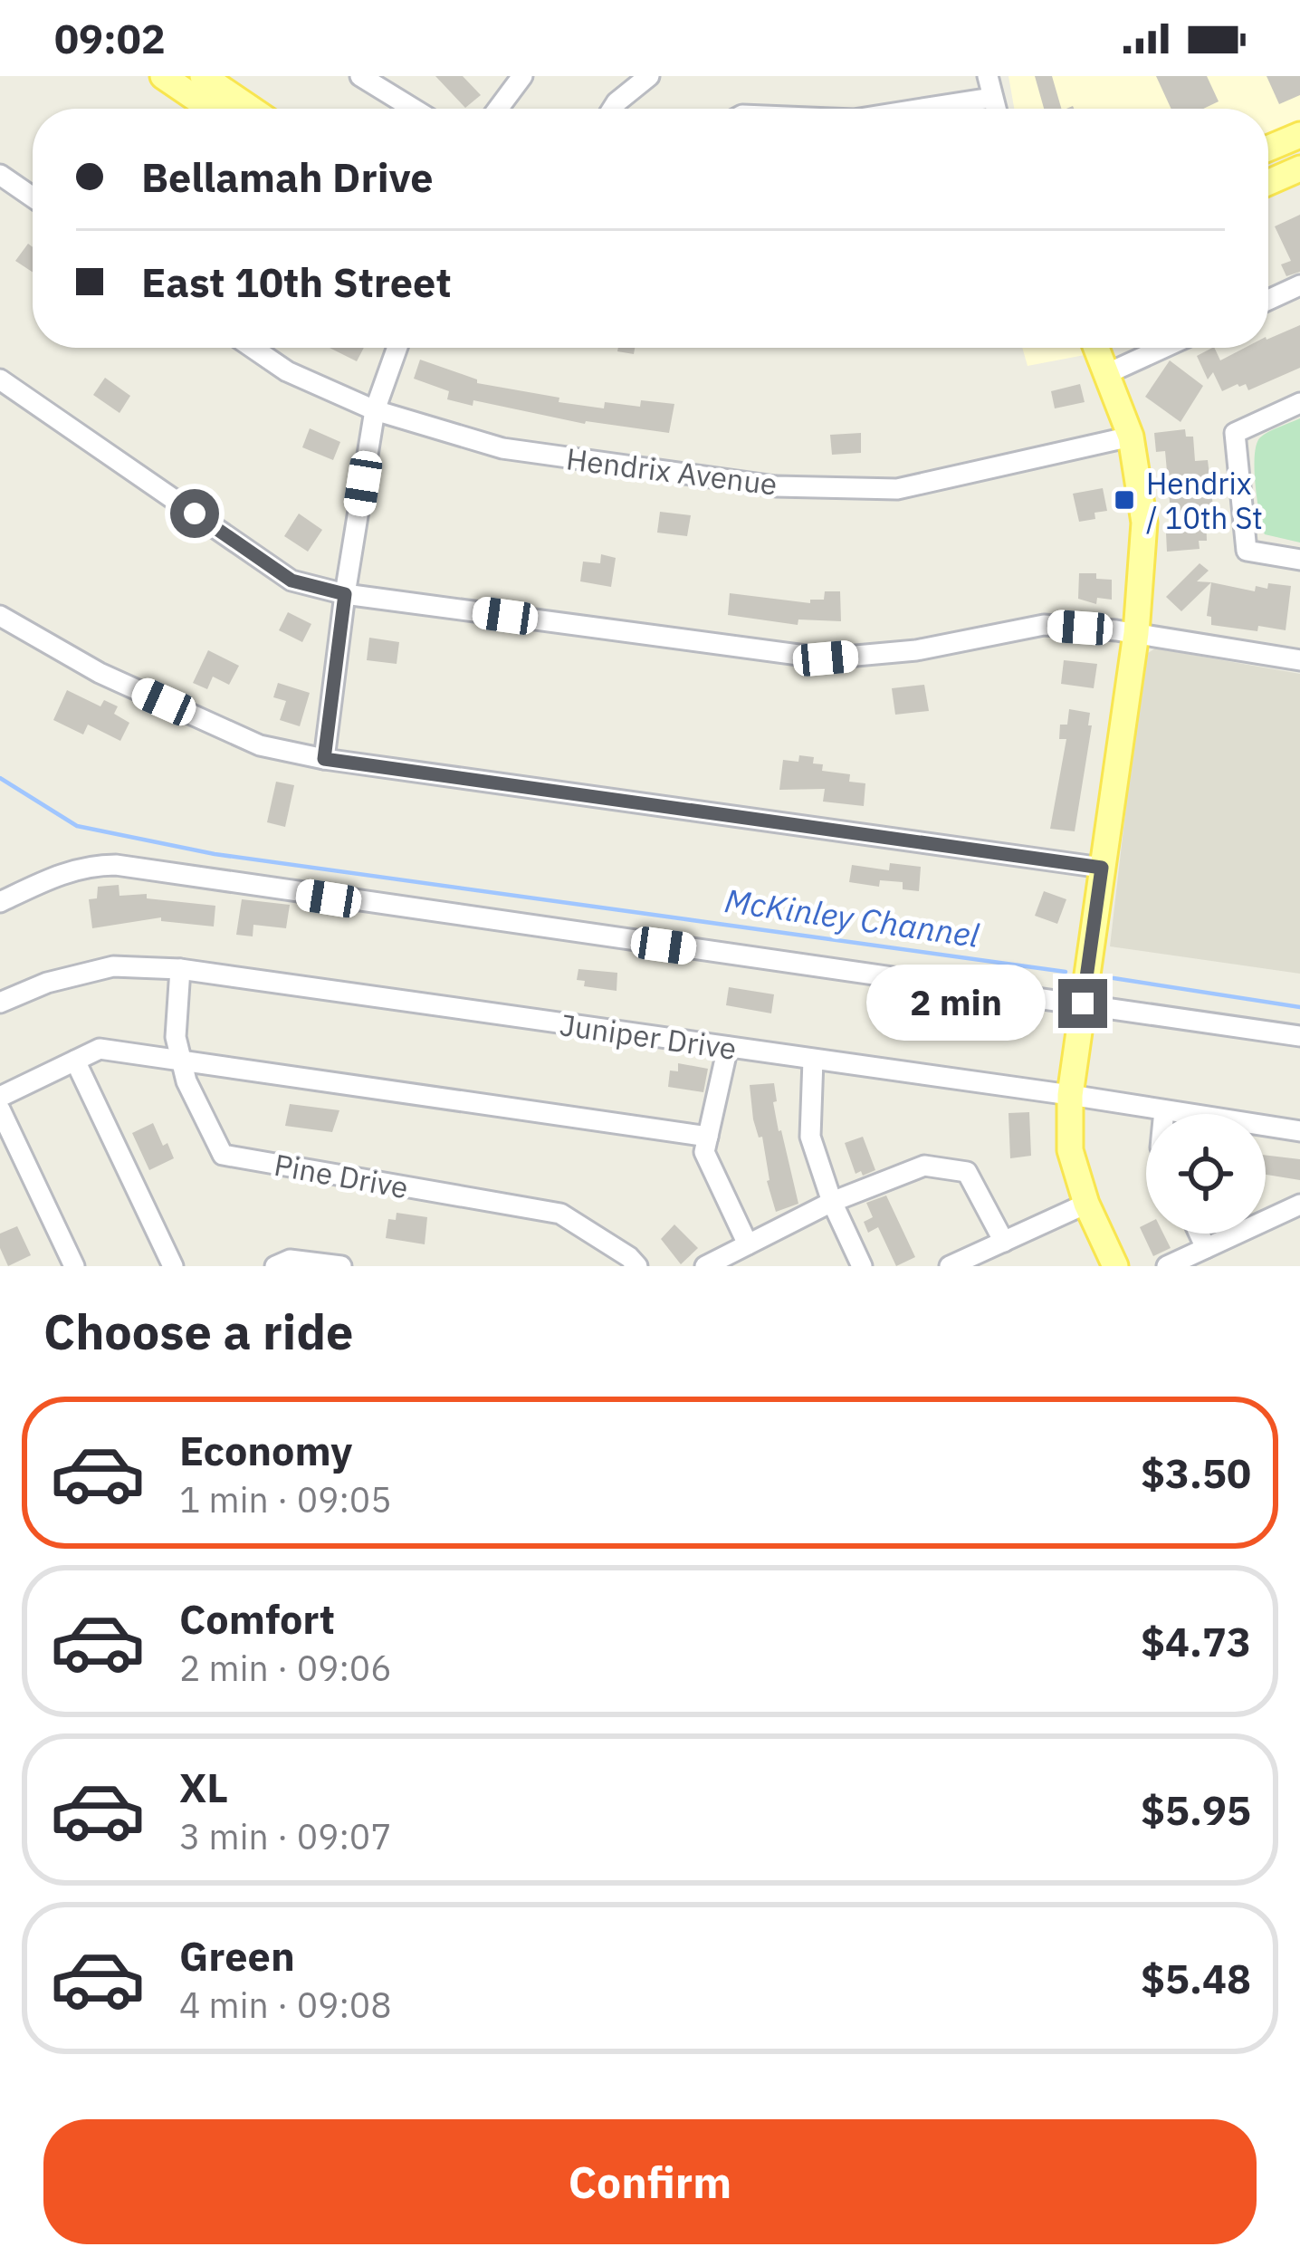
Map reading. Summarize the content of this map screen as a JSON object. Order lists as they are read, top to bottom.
{
  "streets": {
    "street": ["Hendrix Avenue", "Juniper Drive", "Pine Drive"]
  },
  "crossings": [
    ["Juniper Drive", "Pine Drive"]
  ],
  "water": ["McKinley Channel"],
  "places": {
    "transit": ["Hendrix / 10th St"]
  },
  "page": {
    "status": "09:02",
    "banner": ["Bellamah Drive", "East 10th Street"],
    "bubble": "2 min",
    "heading": "Choose a ride",
    "list": [
      {
        "name": "Economy",
        "note": "1 min · 09:05",
        "value": "$3.50"
      },
      {
        "name": "Comfort",
        "note": "2 min · 09:06",
        "value": "$4.73"
      },
      {
        "name": "XL",
        "note": "3 min · 09:07",
        "value": "$5.95"
      },
      {
        "name": "Green",
        "note": "4 min · 09:08",
        "value": "$5.48"
      }
    ],
    "buttons": "Confirm"
  }
}
